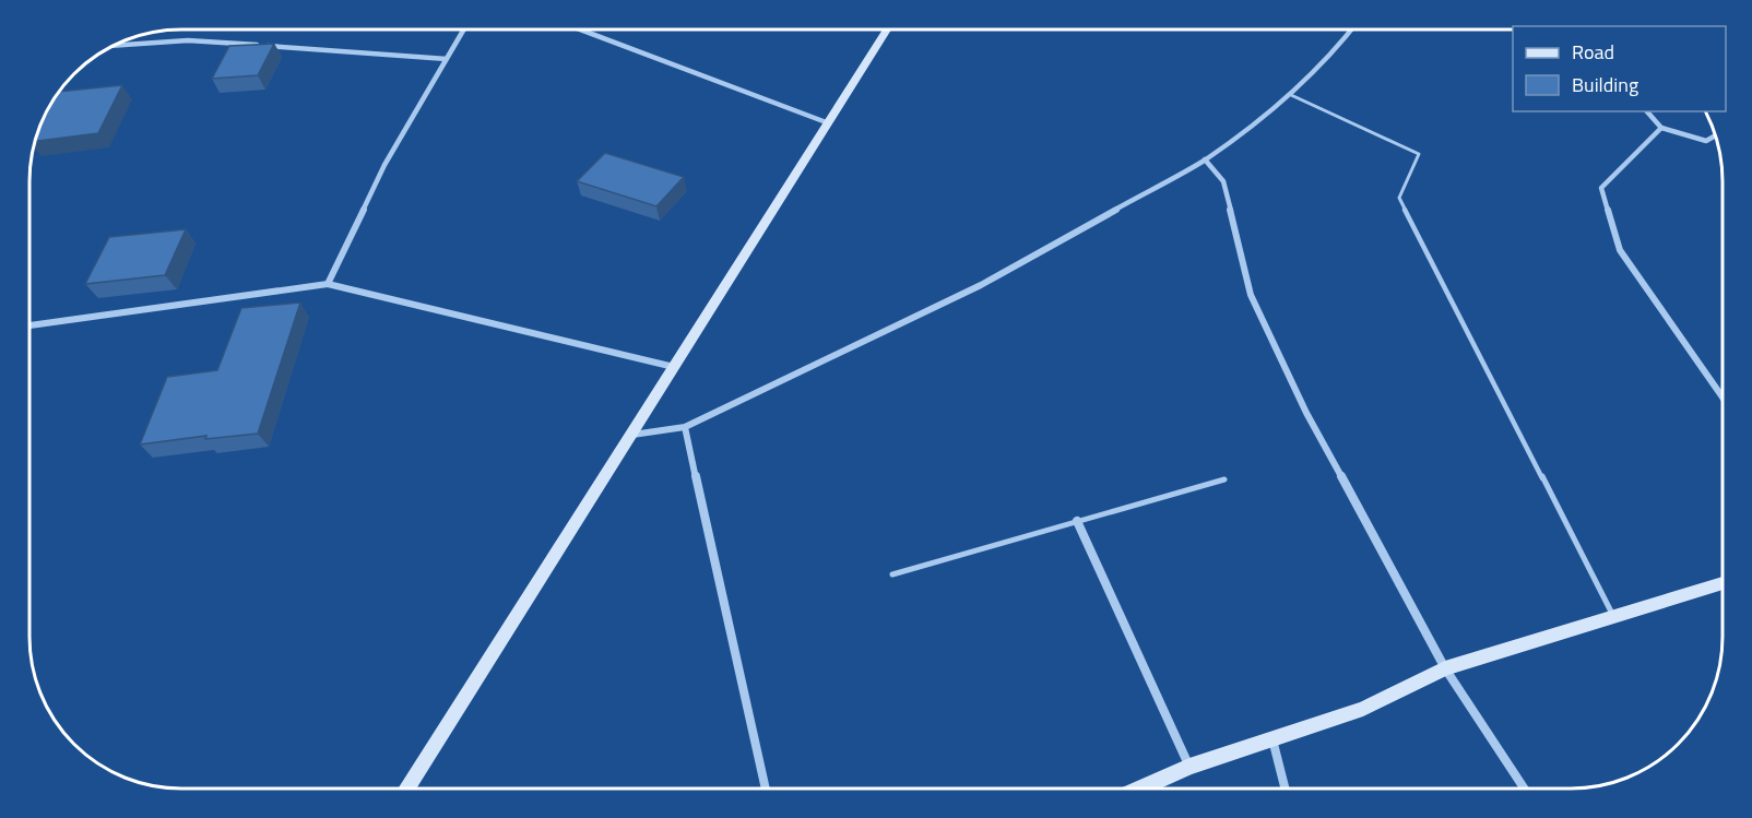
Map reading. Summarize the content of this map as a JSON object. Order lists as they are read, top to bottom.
{
  "legend": ["Road", "Building"]
}
